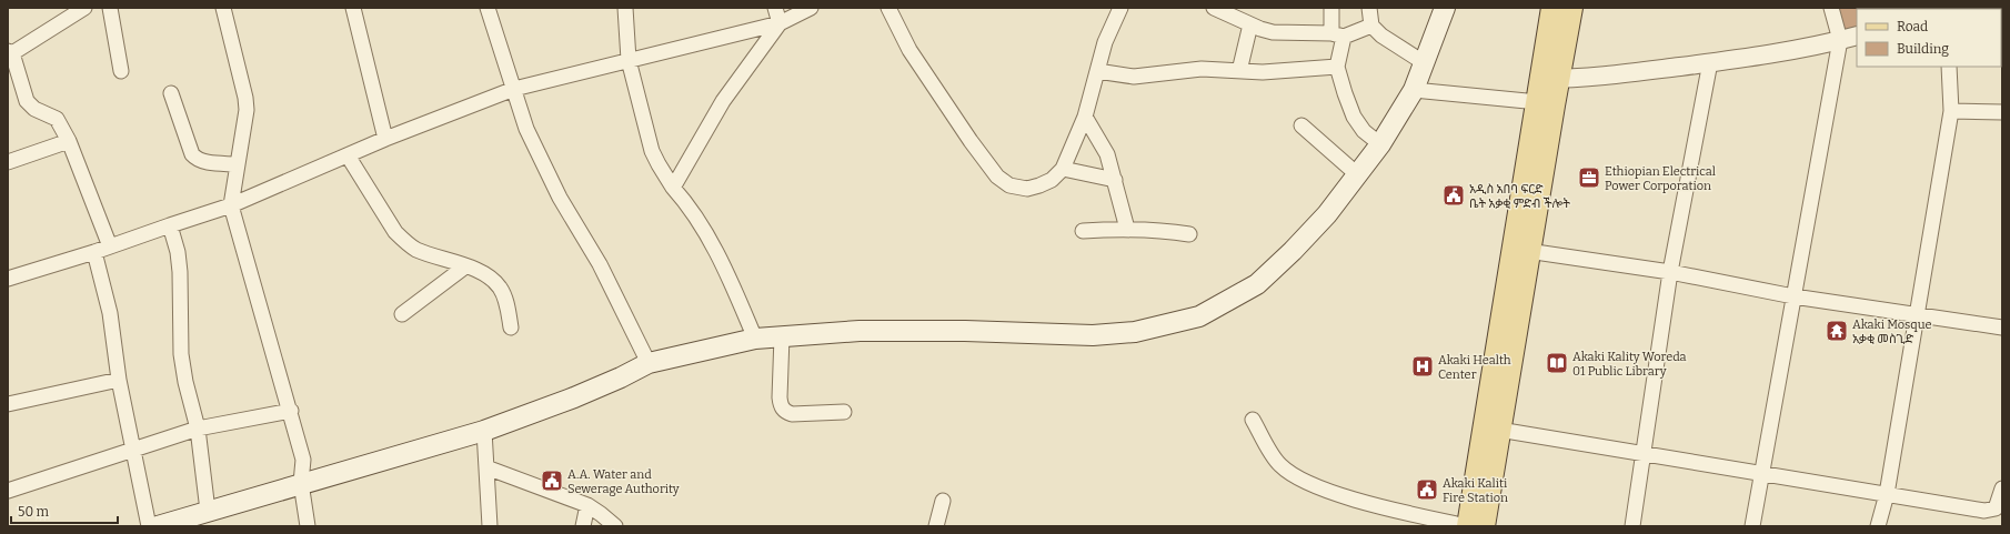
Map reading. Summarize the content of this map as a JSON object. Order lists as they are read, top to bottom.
{
  "places": {
    "office": ["Ethiopian Electrical Power Corporation"],
    "public building": ["አዲስ አበባ ፍርድ ቤት አቃቂ ምድብ ችሎት", "A.A. Water and Sewerage Authority", "Akaki Kaliti Fire Station"],
    "temple": ["Akaki Mosque አቃቂ መስጊድ"],
    "library": ["Akaki Kality Woreda 01 Public Library"],
    "hospital": ["Akaki Health Center"]
  },
  "legend": ["Road", "Building"],
  "scale_bar": "50 m"
}
